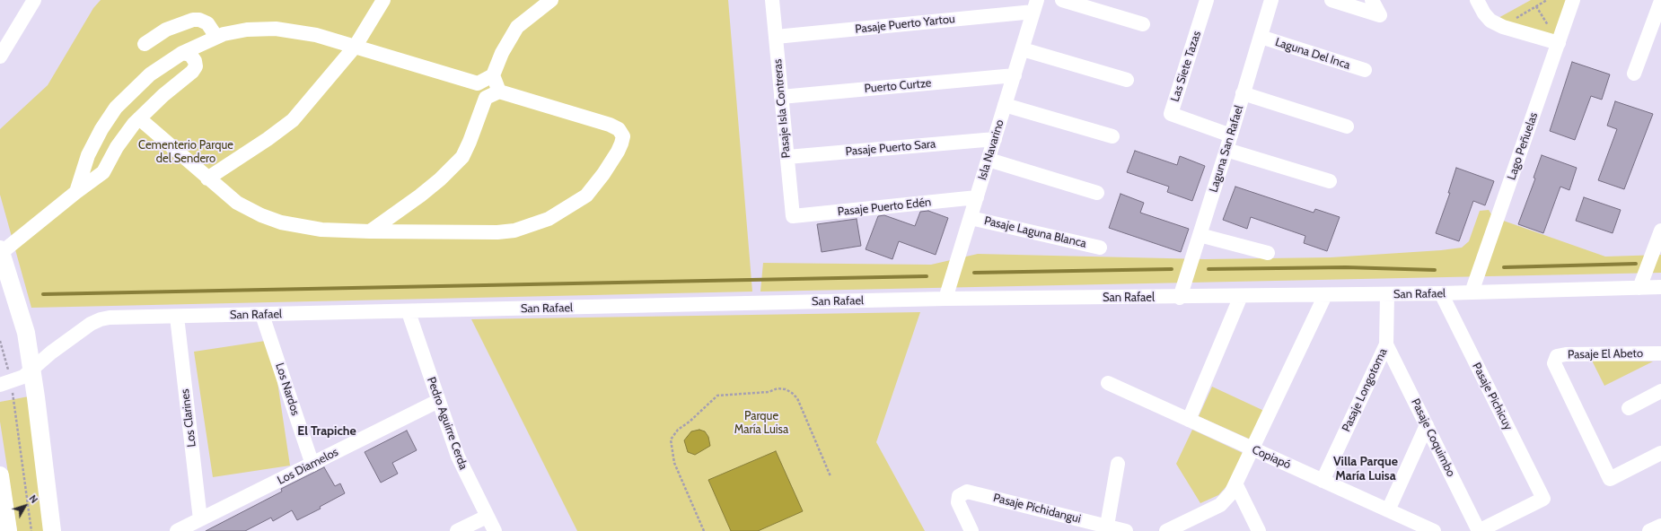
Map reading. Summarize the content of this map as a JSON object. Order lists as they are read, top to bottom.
{
  "streets": {
    "street": [
      "Pasaje Puerto Yartou",
      "Laguna Del Inca",
      "Las Siete Tazas",
      "Puerto Curtze",
      "Pasaje Isla Contreras",
      "Lago Peñuelas",
      "Pasaje Puerto Sara",
      "Laguna San Rafael",
      "Isla Navarino",
      "Pasaje Puerto Edén",
      "Pasaje Laguna Blanca",
      "San Rafael",
      "Pasaje El Abeto",
      "Los Nardos",
      "Pasaje Longotoma",
      "Pasaje Pichicuy",
      "Los Clarines",
      "Pedro Aguirre Cerda",
      "Pasaje Coquimbo",
      "Copiapó",
      "Los Diamelos",
      "Pasaje Pichidangui"
    ]
  },
  "crossings": [
    ["Pasaje Puerto Yartou", "Pasaje Isla Contreras"],
    ["Pasaje Puerto Yartou", "Isla Navarino"],
    ["Laguna Del Inca", "Laguna San Rafael"],
    ["Las Siete Tazas", "Laguna San Rafael"],
    ["Puerto Curtze", "Pasaje Isla Contreras"],
    ["Puerto Curtze", "Isla Navarino"],
    ["Pasaje Isla Contreras", "Pasaje Puerto Sara"],
    ["Pasaje Isla Contreras", "Pasaje Puerto Edén"],
    ["Lago Peñuelas", "San Rafael"],
    ["Pasaje Puerto Sara", "Isla Navarino"],
    ["Laguna San Rafael", "San Rafael"],
    ["Isla Navarino", "Pasaje Puerto Edén"],
    ["Isla Navarino", "Pasaje Laguna Blanca"],
    ["Isla Navarino", "San Rafael"],
    ["San Rafael", "Los Nardos"],
    ["San Rafael", "Pasaje Longotoma"],
    ["San Rafael", "Pasaje Pichicuy"],
    ["San Rafael", "Los Clarines"],
    ["San Rafael", "Pedro Aguirre Cerda"],
    ["Los Nardos", "Los Diamelos"],
    ["Pasaje Longotoma", "Pasaje Coquimbo"],
    ["Pasaje Longotoma", "Copiapó"],
    ["Pasaje Pichicuy", "Pasaje Coquimbo"],
    ["Los Clarines", "Los Diamelos"],
    ["Pedro Aguirre Cerda", "Los Diamelos"]
  ],
  "districts": ["El Trapiche", "Villa Parque María Luisa"],
  "parks": ["Cementerio Parque del Sendero", "Parque María Luisa"],
  "north": "top right"
}
